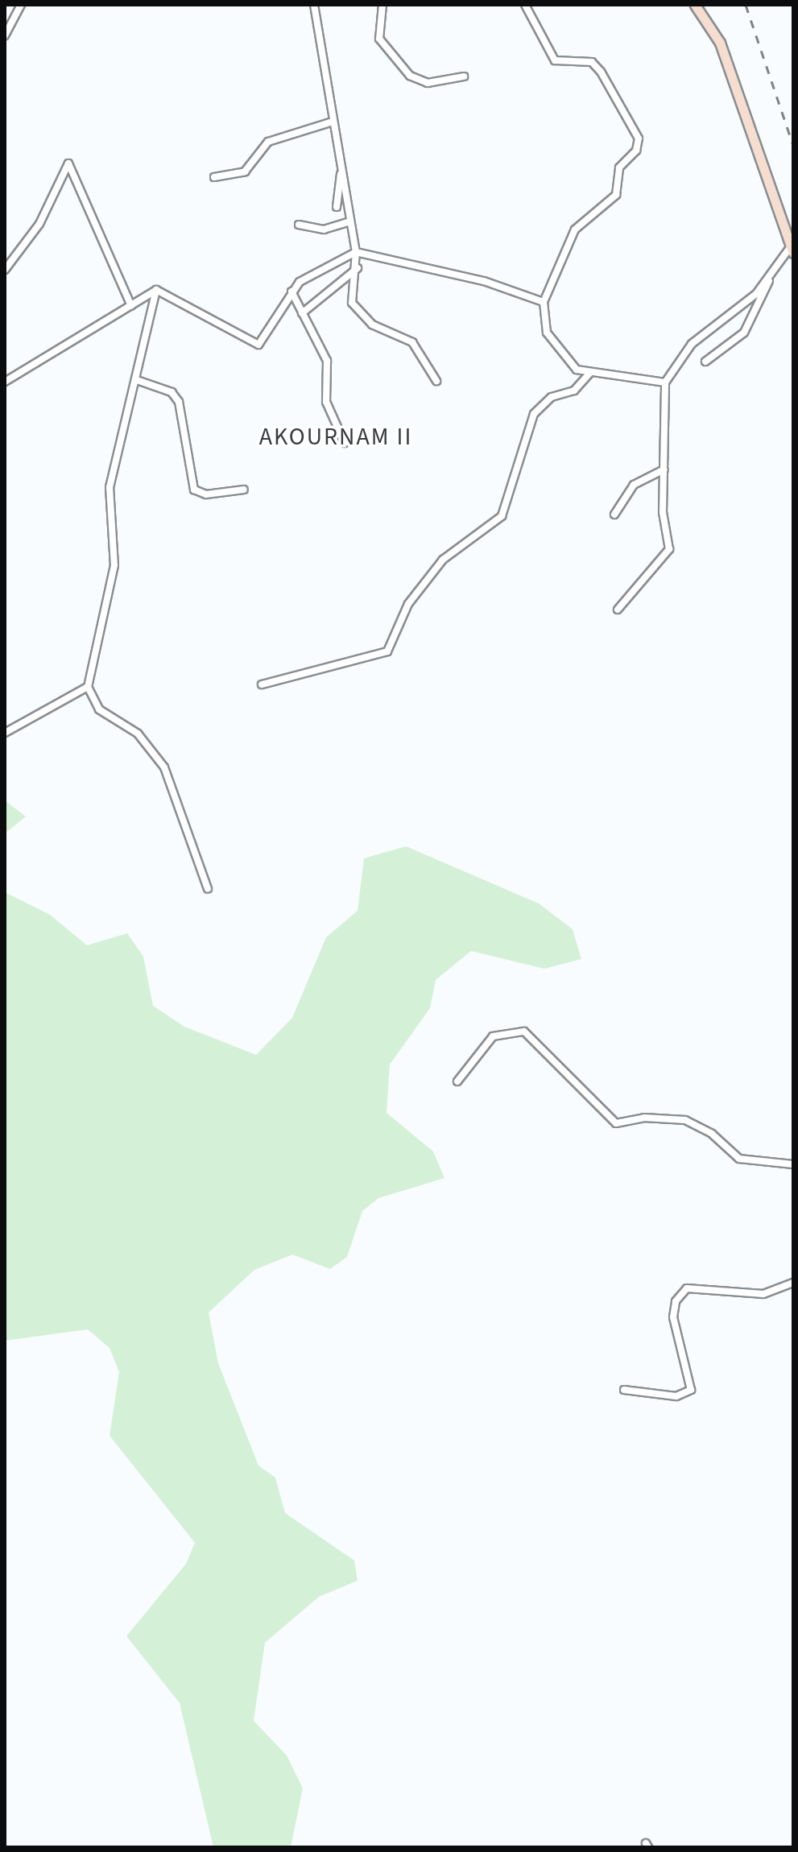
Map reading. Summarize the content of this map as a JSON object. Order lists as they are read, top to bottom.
{
  "districts": ["AKOURNAM II"]
}
